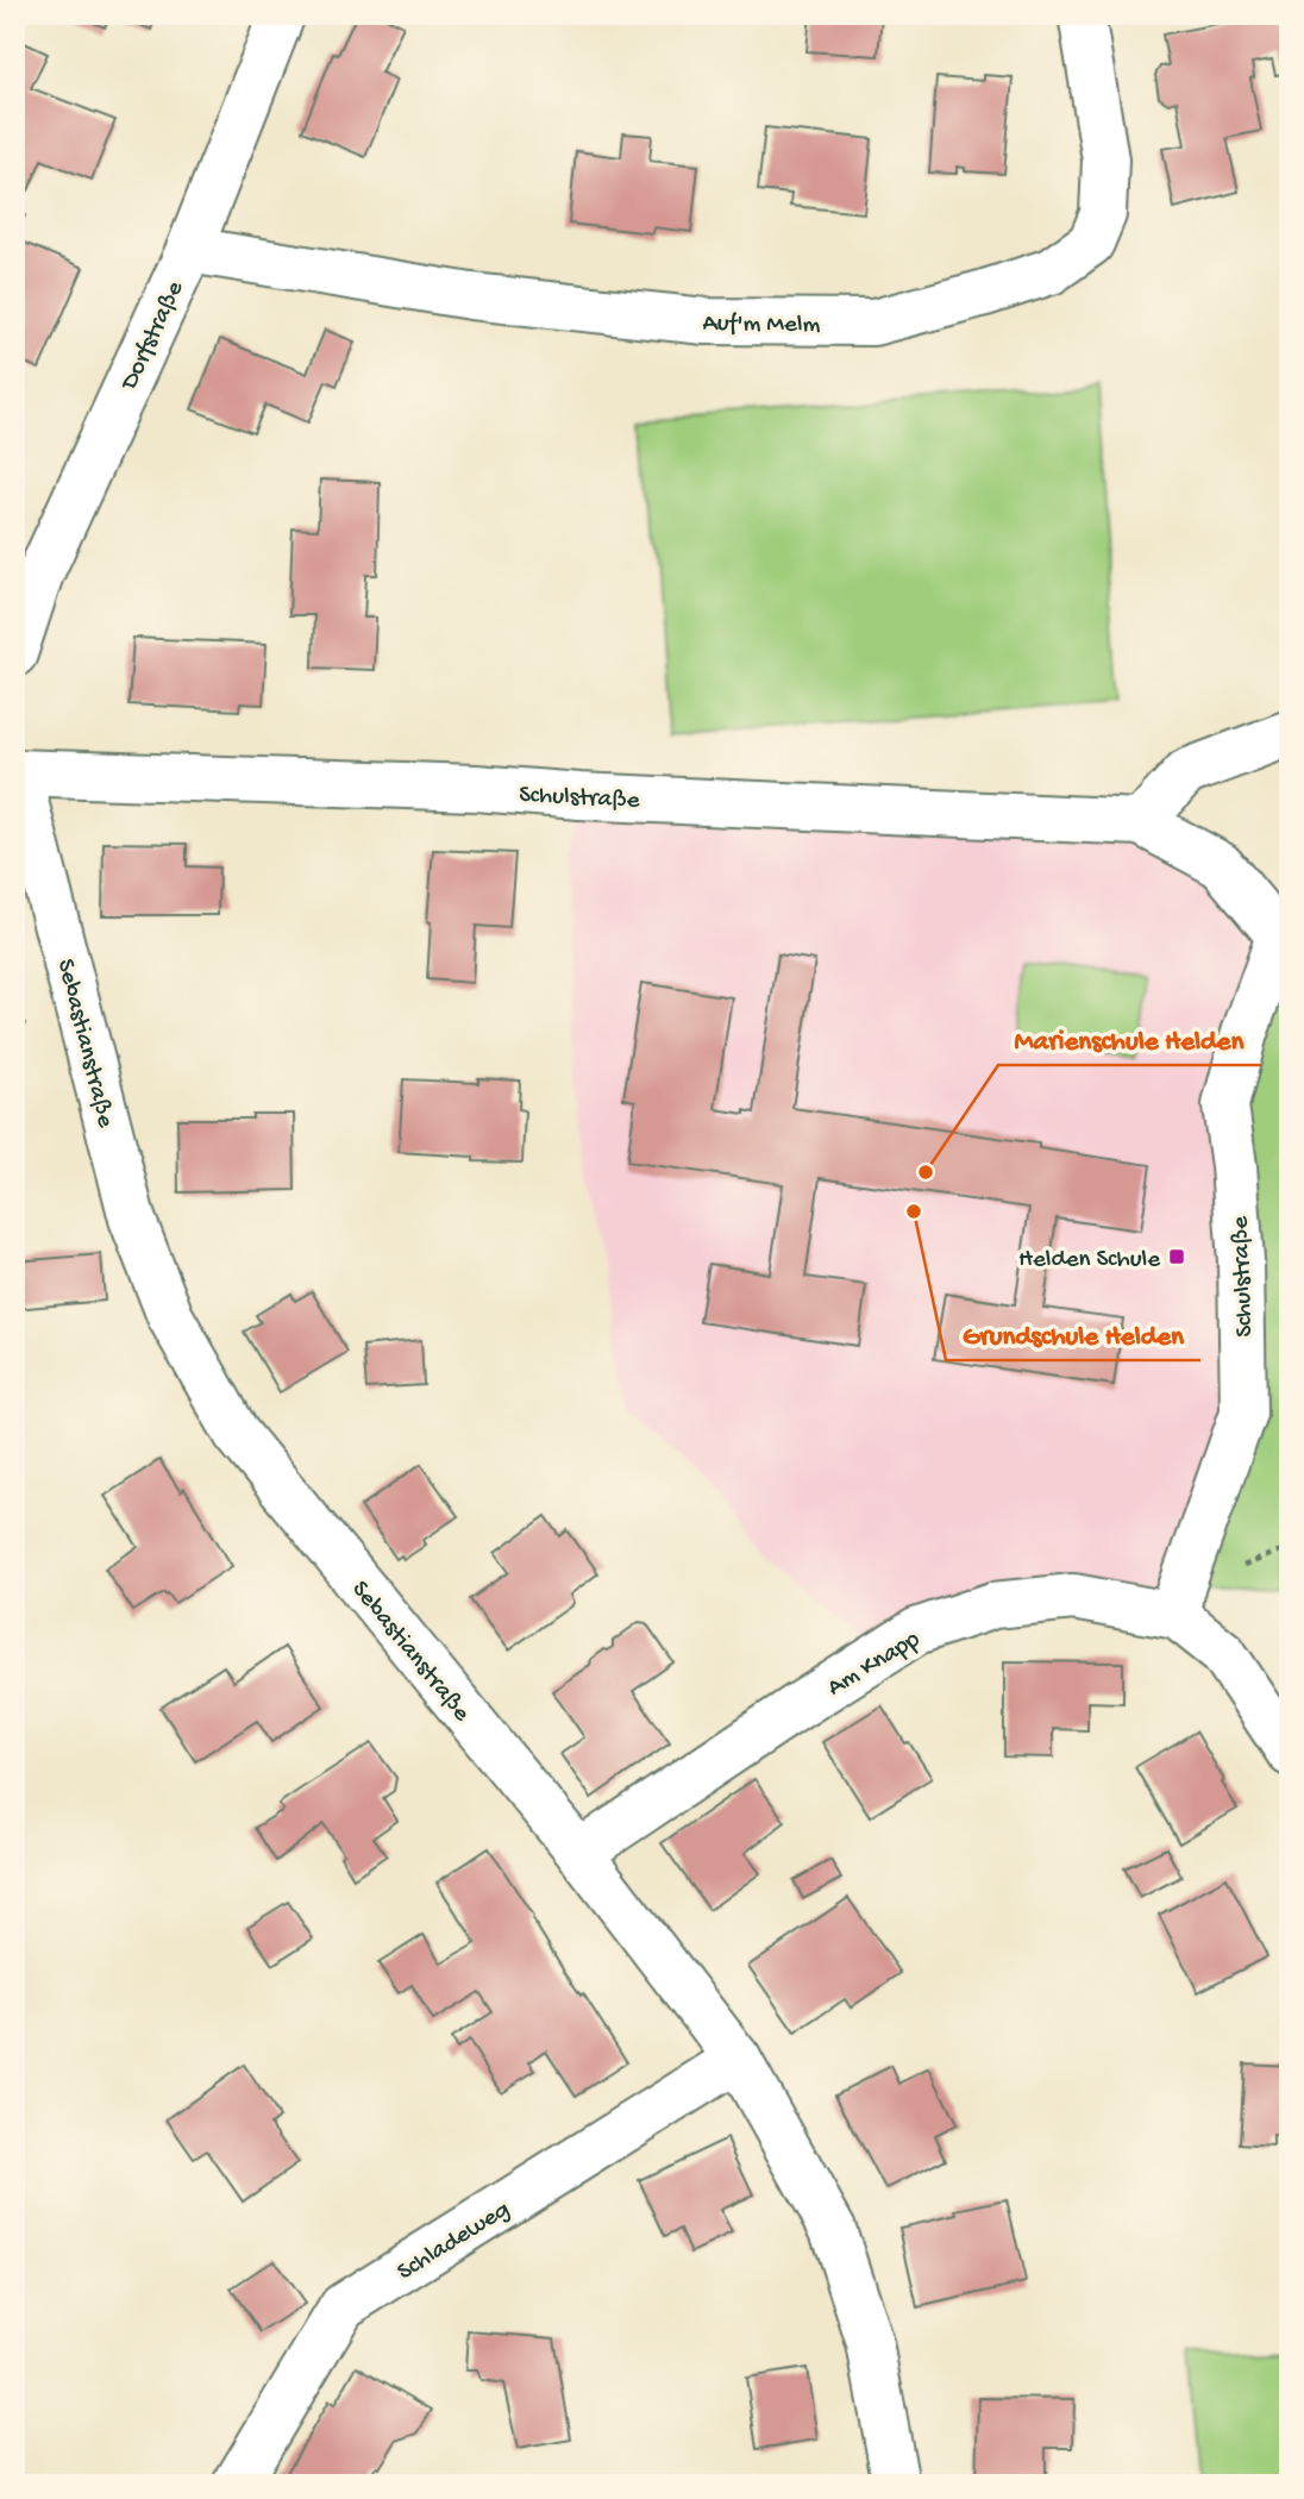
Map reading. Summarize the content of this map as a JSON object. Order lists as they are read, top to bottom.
{
  "streets": {
    "street": [
      "Auf'm Melm",
      "Dorfstraße",
      "Schulstraße",
      "Sebastianstraße",
      "Am Knapp",
      "Schladeweg"
    ]
  },
  "crossings": [
    ["Auf'm Melm", "Dorfstraße"],
    ["Schulstraße", "Sebastianstraße"],
    ["Schulstraße", "Am Knapp"],
    ["Sebastianstraße", "Am Knapp"],
    ["Sebastianstraße", "Schladeweg"]
  ],
  "places": {
    "other": ["Marienschule Helden", "Grundschule Helden"],
    "transit": ["Helden Schule"]
  }
}
